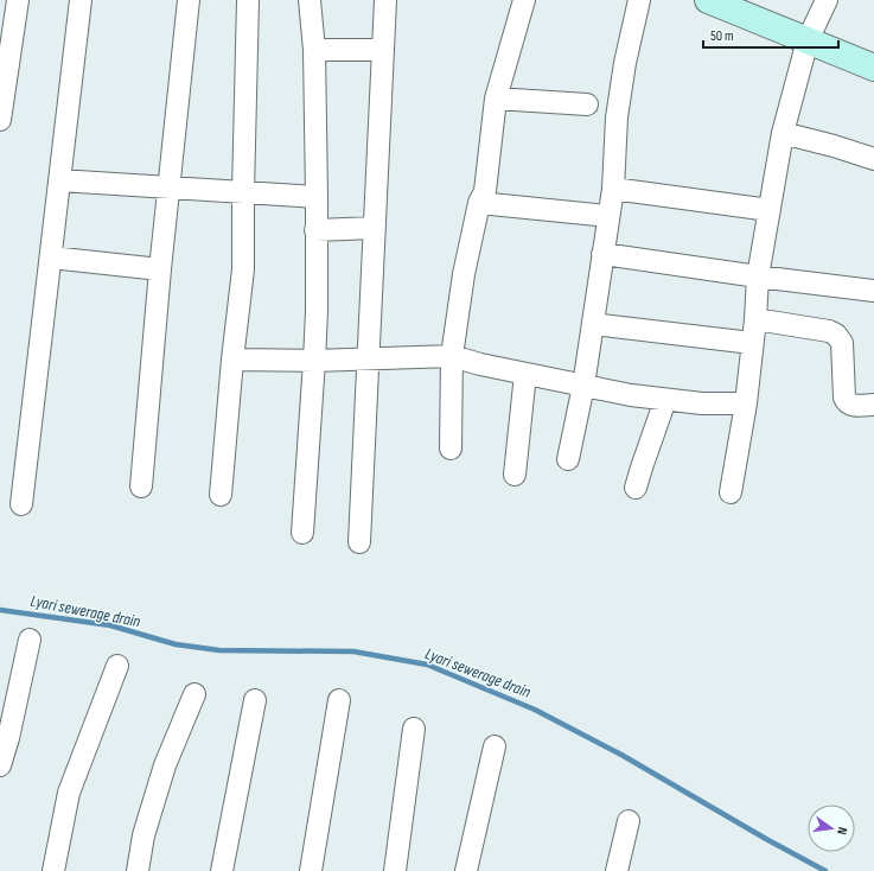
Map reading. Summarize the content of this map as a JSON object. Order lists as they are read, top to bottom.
{
  "water": ["Lyari sewerage drain"],
  "scale_bar": "50 m",
  "north": "right"
}
